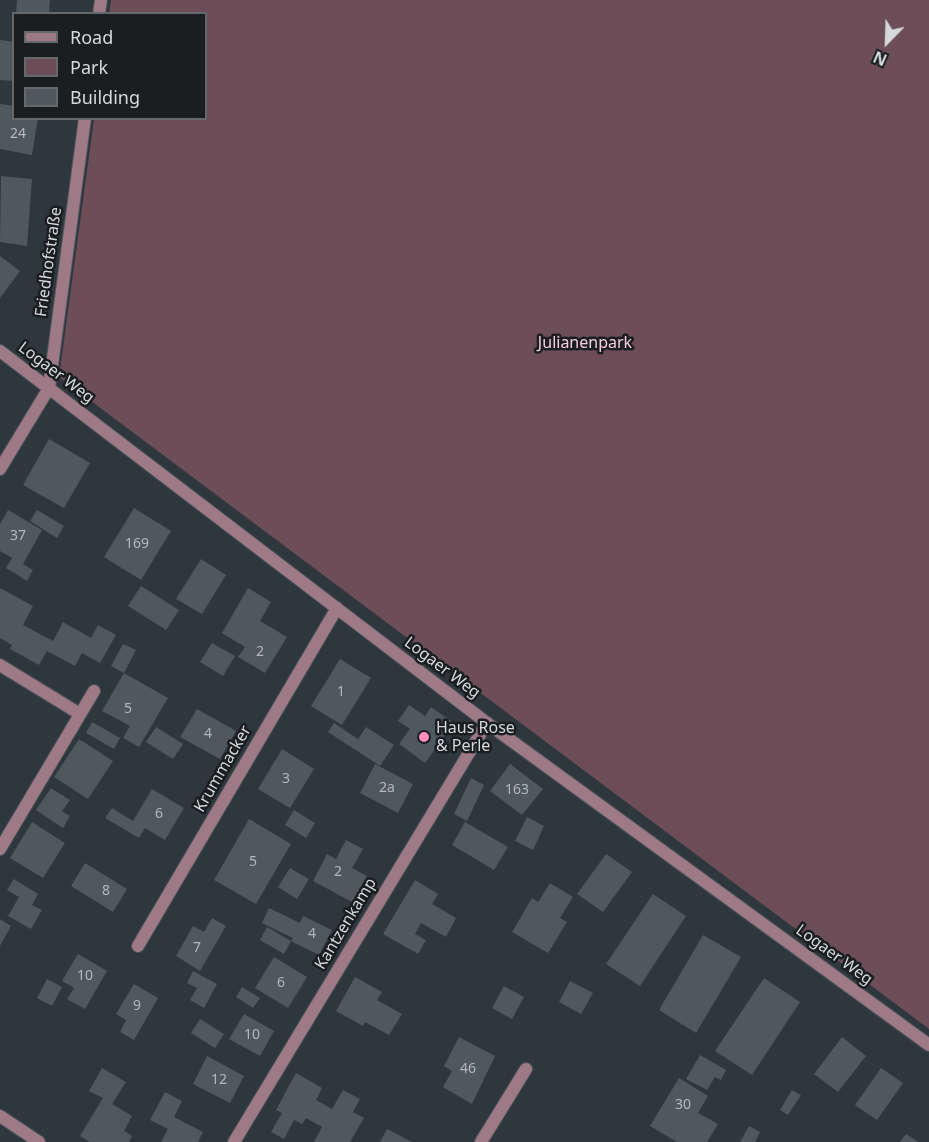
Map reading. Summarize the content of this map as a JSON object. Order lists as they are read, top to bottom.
{
  "streets": {
    "street": [
      "Friedhofstraße",
      "Logaer Weg",
      "Krummacker",
      "Kantzenkamp"
    ]
  },
  "crossings": [
    ["Friedhofstraße", "Logaer Weg"],
    ["Logaer Weg", "Krummacker"],
    ["Logaer Weg", "Kantzenkamp"]
  ],
  "parks": ["Julianenpark"],
  "places": ["Haus Rose & Perle"],
  "house_numbers": [
    "24",
    "37",
    "169",
    "2",
    "1",
    "5",
    "4",
    "3",
    "2a",
    "163",
    "6",
    "5",
    "2",
    "8",
    "4",
    "7",
    "10",
    "6",
    "9",
    "10",
    "46",
    "12",
    "30"
  ],
  "legend": ["Road", "Park", "Building"],
  "north": "bottom left"
}
